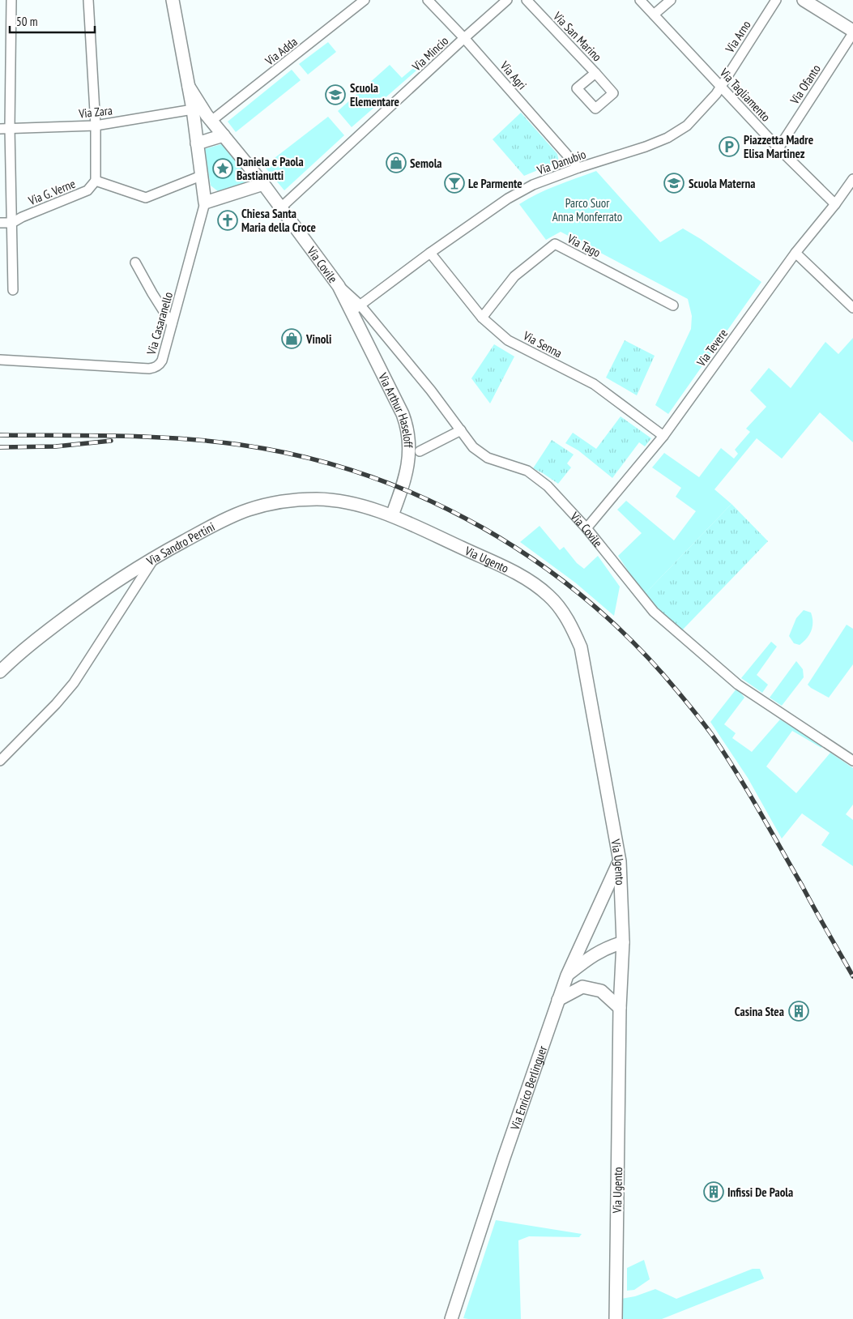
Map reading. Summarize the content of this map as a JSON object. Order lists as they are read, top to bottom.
{
  "streets": {
    "street": [
      "Via San Marino",
      "Via Arno",
      "Via Adda",
      "Via Mincio",
      "Via Agri",
      "Via Ofanto",
      "Via Tagliamento",
      "Via Zara",
      "Via Danubio",
      "Via G. Verne",
      "Via Tago",
      "Via Covile",
      "Via Casaranello",
      "Via Senna",
      "Via Tevere",
      "Via Arthur Haseloff",
      "Via Sandro Pertini",
      "Via Ugento",
      "Via Enrico Berlinguer"
    ]
  },
  "crossings": [
    ["Via Arno", "Via Tagliamento"],
    ["Via Arno", "Via Danubio"],
    ["Via Adda", "Via Covile"],
    ["Via Mincio", "Via Agri"],
    ["Via Mincio", "Via Covile"],
    ["Via Agri", "Via Danubio"],
    ["Via Ofanto", "Via Tagliamento"],
    ["Via Tagliamento", "Via Danubio"],
    ["Via Tagliamento", "Via Tevere"],
    ["Via Danubio", "Via Covile"],
    ["Via Danubio", "Via Senna"],
    ["Via Danubio", "Via Arthur Haseloff"],
    ["Via Tago", "Via Senna"],
    ["Via Covile", "Via Tevere"],
    ["Via Covile", "Via Arthur Haseloff"],
    ["Via Senna", "Via Tevere"],
    ["Via Arthur Haseloff", "Via Sandro Pertini"],
    ["Via Arthur Haseloff", "Via Ugento"],
    ["Via Sandro Pertini", "Via Ugento"],
    ["Via Ugento", "Via Enrico Berlinguer"]
  ],
  "parks": ["Parco Suor Anna Monferrato"],
  "places": {
    "school or university": ["Scuola Elementare", "Scuola Materna"],
    "parking": ["Piazzetta Madre Elisa Martinez"],
    "shop": ["Semola", "Vinoli"],
    "place": ["Daniela e Paola Bastianutti"],
    "bar": ["Le Parmente"],
    "church": ["Chiesa Santa Maria della Croce"],
    "building": ["Casina Stea", "Infissi De Paola"]
  },
  "scale_bar": "50 m"
}
